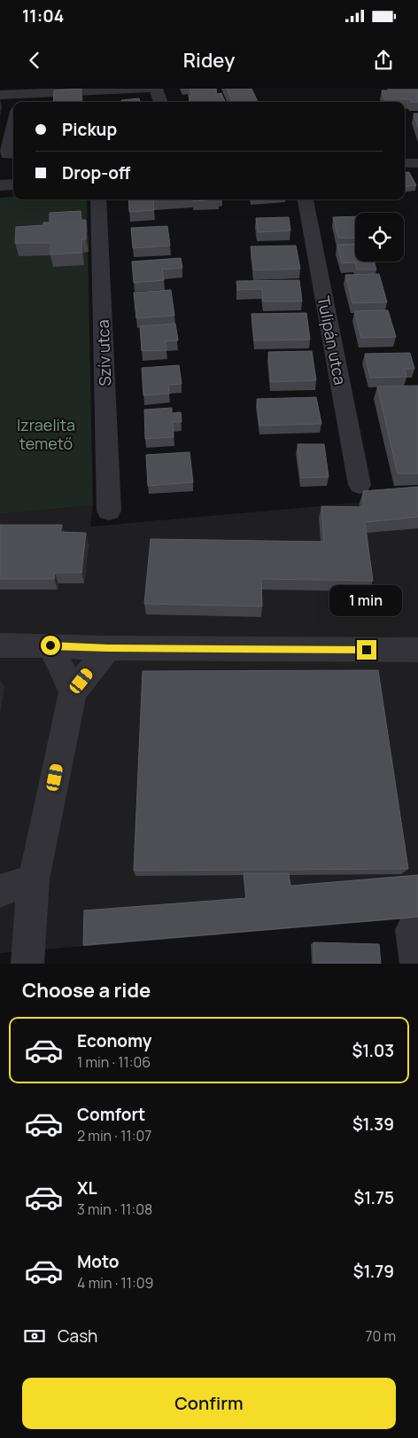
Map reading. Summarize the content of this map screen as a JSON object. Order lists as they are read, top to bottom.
{
  "streets": {
    "street": ["Tulipán utca", "Szív utca"]
  },
  "parks": ["Izraelita temető"],
  "page": {
    "status": "11:04",
    "header": "Ridey",
    "banner": ["Pickup", "Drop-off"],
    "bubble": "1 min",
    "heading": "Choose a ride",
    "list": [
      {
        "name": "Economy",
        "note": "1 min · 11:06",
        "value": "$1.03"
      },
      {
        "name": "Comfort",
        "note": "2 min · 11:07",
        "value": "$1.39"
      },
      {
        "name": "XL",
        "note": "3 min · 11:08",
        "value": "$1.75"
      },
      {
        "name": "Moto",
        "note": "4 min · 11:09",
        "value": "$1.79"
      }
    ],
    "pay": ["Cash", "70 m"],
    "buttons": "Confirm"
  }
}
